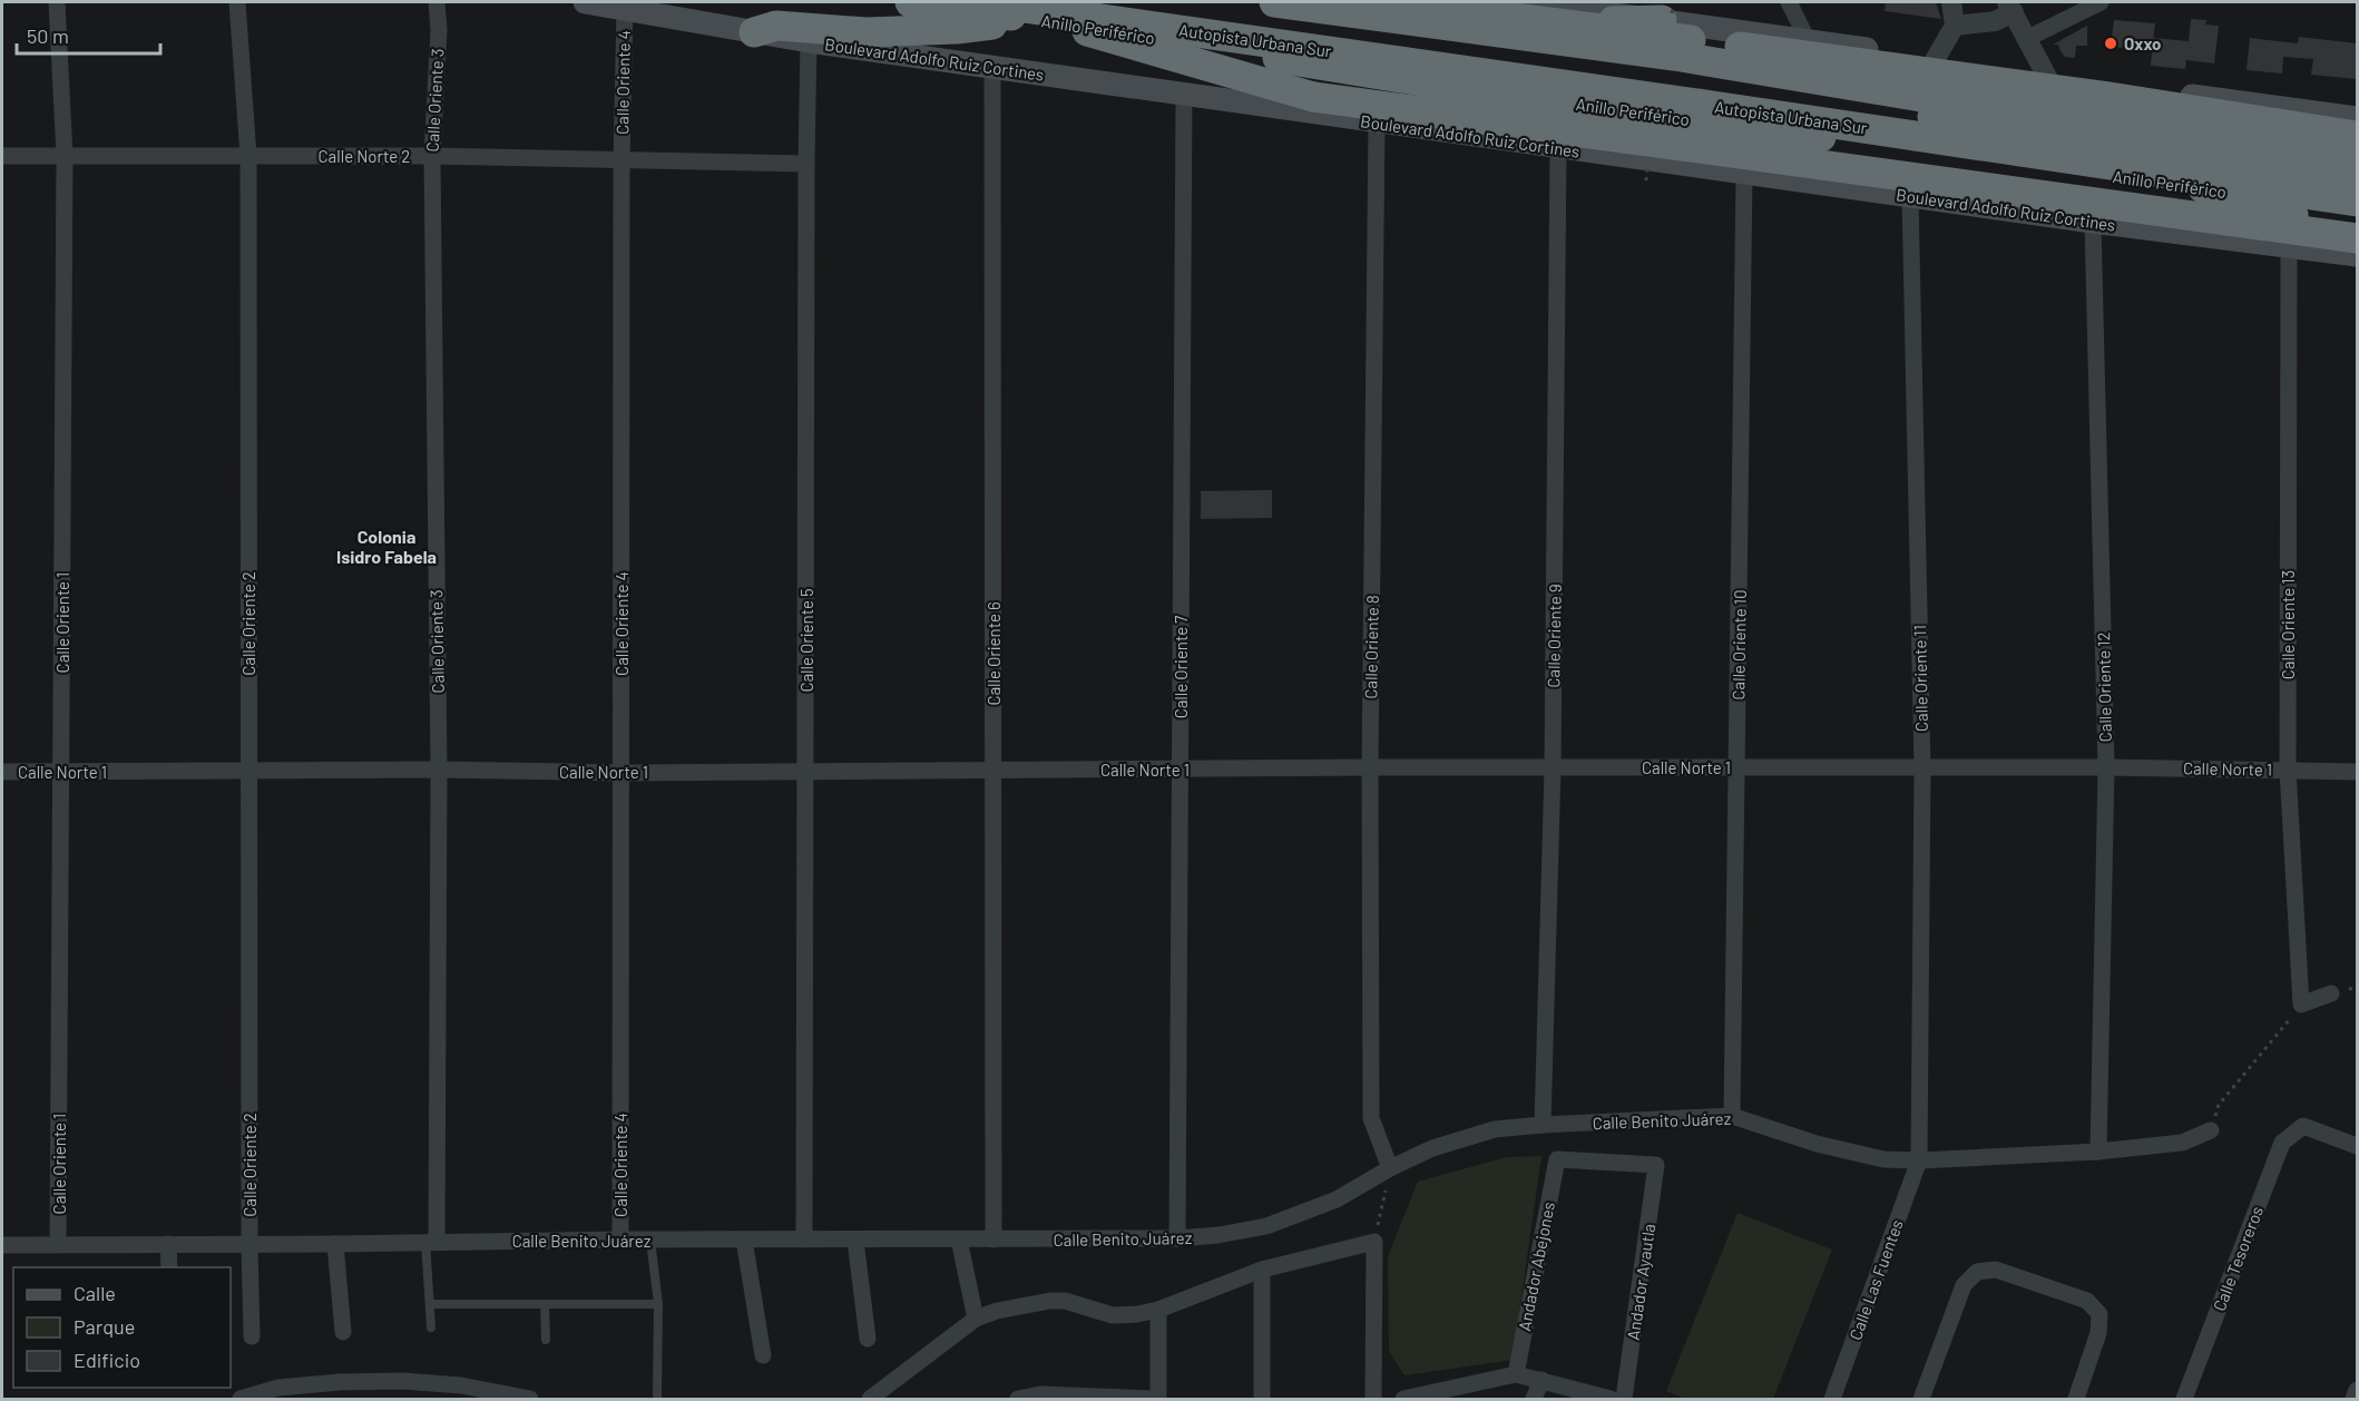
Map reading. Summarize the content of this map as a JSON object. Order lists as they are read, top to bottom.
{
  "streets": {
    "highway": ["Anillo Periférico", "Autopista Urbana Sur"],
    "main road": ["Boulevard Adolfo Ruiz Cortines"],
    "street": [
      "Calle Oriente 4",
      "Calle Oriente 3",
      "Calle Norte 2",
      "Calle Oriente 1",
      "Calle Oriente 2",
      "Calle Oriente 13",
      "Calle Oriente 9",
      "Calle Oriente 5",
      "Calle Oriente 10",
      "Calle Oriente 8",
      "Calle Oriente 6",
      "Calle Oriente 7",
      "Calle Oriente 11",
      "Calle Oriente 12",
      "Calle Norte 1",
      "Calle Benito Juárez",
      "Calle Tesoreros",
      "Andador Abejones",
      "Calle Las Fuentes",
      "Andador Ayautla"
    ]
  },
  "crossings": [
    ["Boulevard Adolfo Ruiz Cortines", "Calle Oriente 4"],
    ["Boulevard Adolfo Ruiz Cortines", "Calle Oriente 13"],
    ["Boulevard Adolfo Ruiz Cortines", "Calle Oriente 9"],
    ["Boulevard Adolfo Ruiz Cortines", "Calle Oriente 5"],
    ["Boulevard Adolfo Ruiz Cortines", "Calle Oriente 10"],
    ["Boulevard Adolfo Ruiz Cortines", "Calle Oriente 8"],
    ["Boulevard Adolfo Ruiz Cortines", "Calle Oriente 6"],
    ["Boulevard Adolfo Ruiz Cortines", "Calle Oriente 7"],
    ["Boulevard Adolfo Ruiz Cortines", "Calle Oriente 11"],
    ["Boulevard Adolfo Ruiz Cortines", "Calle Oriente 12"],
    ["Calle Oriente 4", "Calle Norte 2"],
    ["Calle Oriente 4", "Calle Norte 1"],
    ["Calle Oriente 4", "Calle Benito Juárez"],
    ["Calle Oriente 3", "Calle Norte 2"],
    ["Calle Oriente 3", "Calle Norte 1"],
    ["Calle Oriente 3", "Calle Benito Juárez"],
    ["Calle Norte 2", "Calle Oriente 1"],
    ["Calle Norte 2", "Calle Oriente 2"],
    ["Calle Norte 2", "Calle Oriente 5"],
    ["Calle Oriente 1", "Calle Norte 1"],
    ["Calle Oriente 1", "Calle Benito Juárez"],
    ["Calle Oriente 2", "Calle Norte 1"],
    ["Calle Oriente 2", "Calle Benito Juárez"],
    ["Calle Oriente 13", "Calle Norte 1"],
    ["Calle Oriente 9", "Calle Norte 1"],
    ["Calle Oriente 9", "Calle Benito Juárez"],
    ["Calle Oriente 5", "Calle Norte 1"],
    ["Calle Oriente 5", "Calle Benito Juárez"],
    ["Calle Oriente 10", "Calle Norte 1"],
    ["Calle Oriente 10", "Calle Benito Juárez"],
    ["Calle Oriente 8", "Calle Norte 1"],
    ["Calle Oriente 8", "Calle Benito Juárez"],
    ["Calle Oriente 6", "Calle Norte 1"],
    ["Calle Oriente 6", "Calle Benito Juárez"],
    ["Calle Oriente 7", "Calle Norte 1"],
    ["Calle Oriente 7", "Calle Benito Juárez"],
    ["Calle Oriente 11", "Calle Norte 1"],
    ["Calle Oriente 11", "Calle Benito Juárez"],
    ["Calle Oriente 11", "Calle Las Fuentes"],
    ["Calle Oriente 12", "Calle Norte 1"],
    ["Calle Oriente 12", "Calle Benito Juárez"],
    ["Calle Benito Juárez", "Calle Las Fuentes"],
    ["Andador Abejones", "Andador Ayautla"]
  ],
  "districts": ["Colonia Isidro Fabela"],
  "places": ["Oxxo"],
  "legend": ["Calle", "Parque", "Edificio"],
  "scale_bar": "50 m"
}
